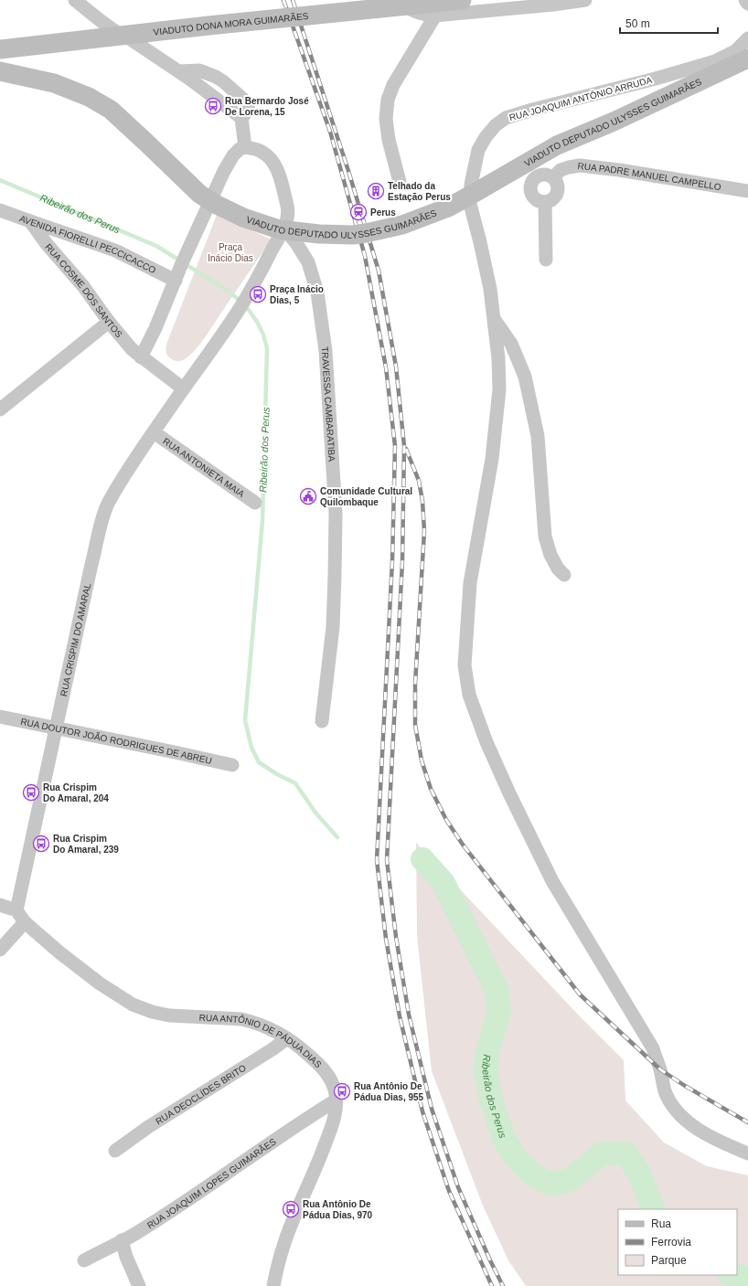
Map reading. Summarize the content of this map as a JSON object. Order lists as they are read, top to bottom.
{
  "streets": {
    "main road": ["VIADUTO DONA MORA GUIMARÃES", "VIADUTO DEPUTADO ULYSSES GUIMARÃES"],
    "street": [
      "RUA JOAQUIM ANTÔNIO ARRUDA",
      "RUA PADRE MANUEL CAMPELLO",
      "AVENIDA FIORELLI PECCICACCO",
      "RUA COSME DOS SANTOS",
      "TRAVESSA CAMBARATIBA",
      "RUA ANTONIETA MAIA",
      "RUA CRISPIM DO AMARAL",
      "RUA DOUTOR JOÃO RODRIGUES DE ABREU",
      "RUA ANTÔNIO DE PÁDUA DIAS",
      "RUA DEOCLÍDES BRITO",
      "RUA JOAQUIM LOPES GUIMARÃES"
    ]
  },
  "crossings": [
    ["AVENIDA FIORELLI PECCICACCO", "RUA COSME DOS SANTOS"],
    ["RUA ANTONIETA MAIA", "RUA CRISPIM DO AMARAL"],
    ["RUA CRISPIM DO AMARAL", "RUA DOUTOR JOÃO RODRIGUES DE ABREU"],
    ["RUA CRISPIM DO AMARAL", "RUA ANTÔNIO DE PÁDUA DIAS"],
    ["RUA ANTÔNIO DE PÁDUA DIAS", "RUA DEOCLÍDES BRITO"],
    ["RUA ANTÔNIO DE PÁDUA DIAS", "RUA JOAQUIM LOPES GUIMARÃES"]
  ],
  "water": ["Ribeirão dos Perus"],
  "parks": ["Praça Inácio Dias"],
  "places": {
    "bus stop": [
      "Rua Bernardo José De Lorena, 15",
      "Praça Inácio Dias, 5",
      "Rua Crispim Do Amaral, 204",
      "Rua Crispim Do Amaral, 239",
      "Rua Antônio De Pádua Dias, 955",
      "Rua Antônio De Pádua Dias, 970"
    ],
    "building": ["Telhado da Estação Perus"],
    "station": ["Perus"],
    "public building": ["Comunidade Cultural Quilombaque"]
  },
  "legend": ["Rua", "Ferrovia", "Parque"],
  "scale_bar": "50 m"
}
